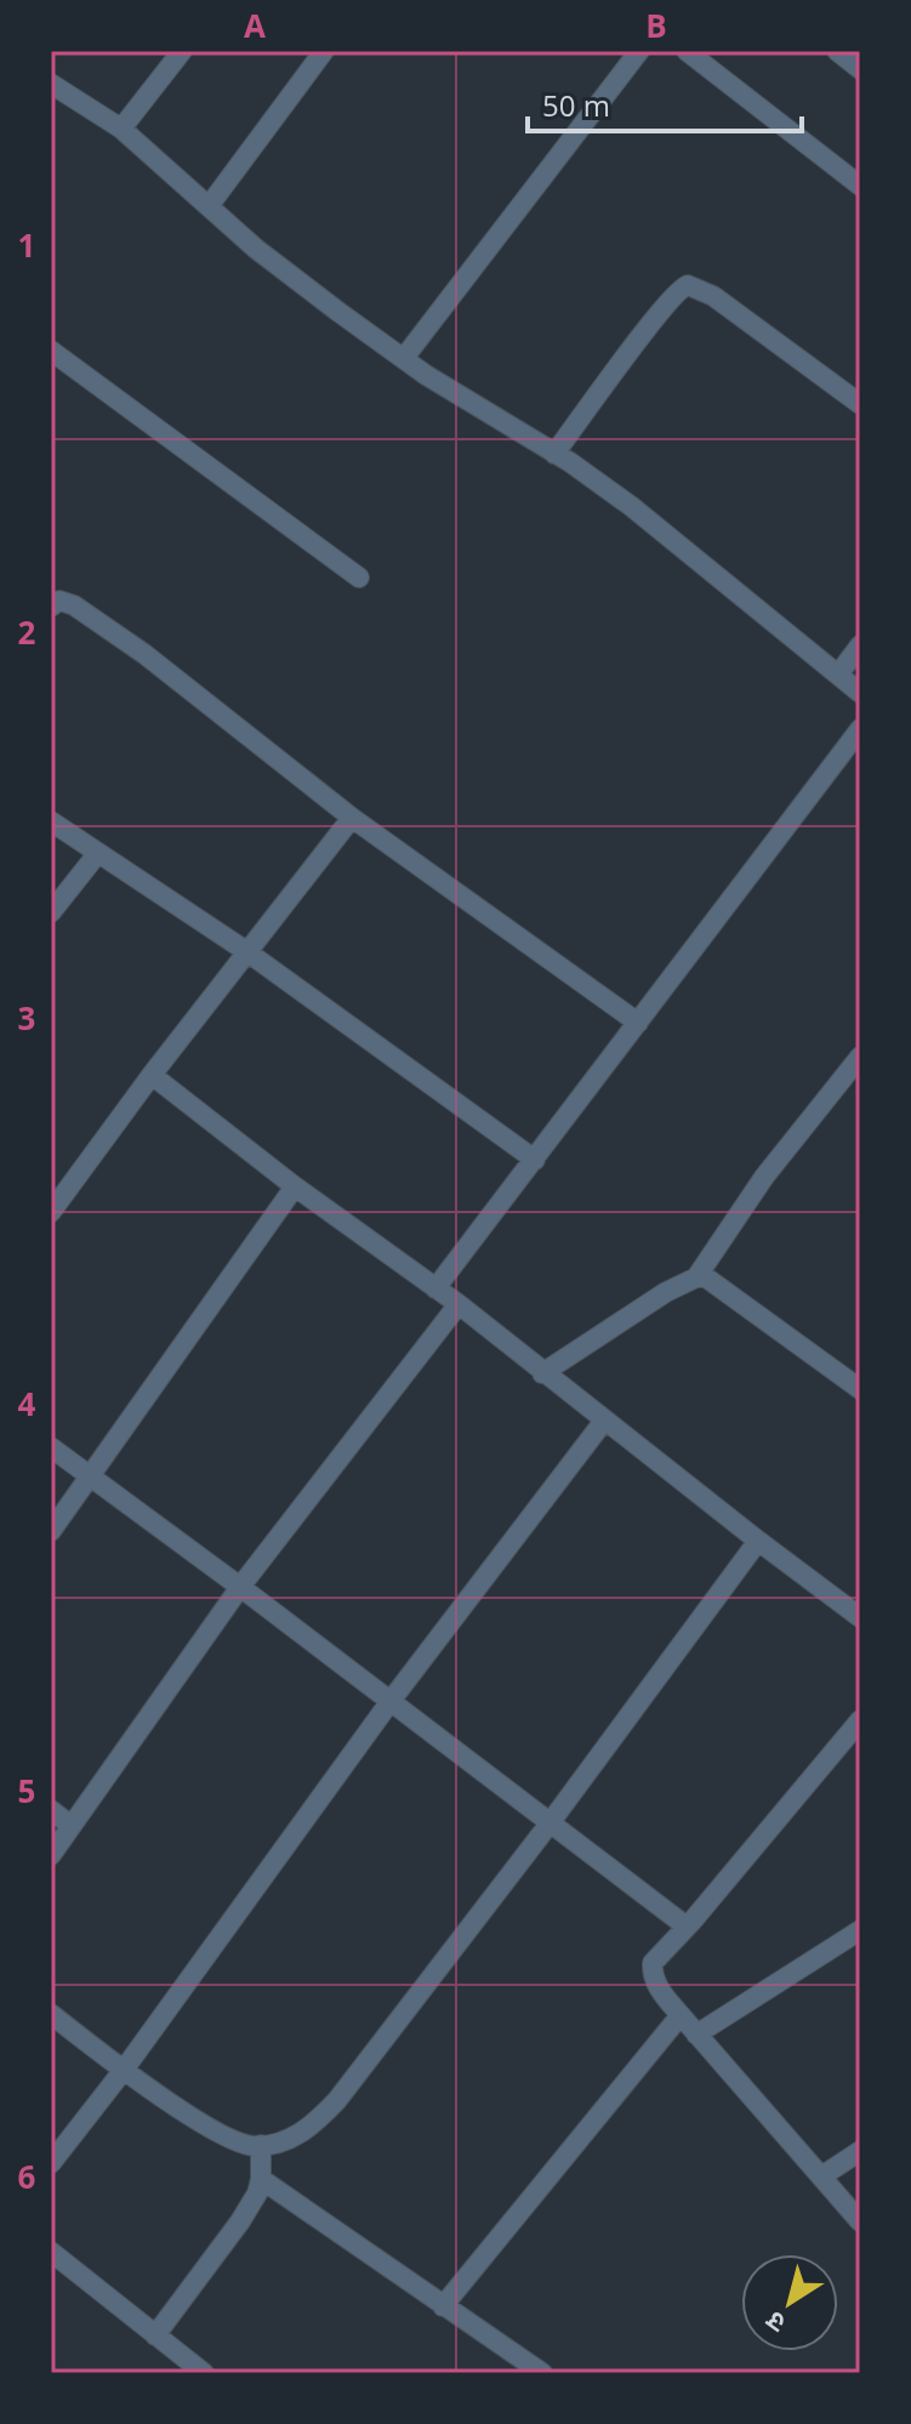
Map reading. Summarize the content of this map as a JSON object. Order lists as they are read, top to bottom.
{
  "scale_bar": "50 m",
  "north": "bottom left",
  "grid": {
    "columns": ["A", "B"],
    "rows": [
      "1",
      "2",
      "3",
      "4",
      "5",
      "6"
    ]
  }
}
